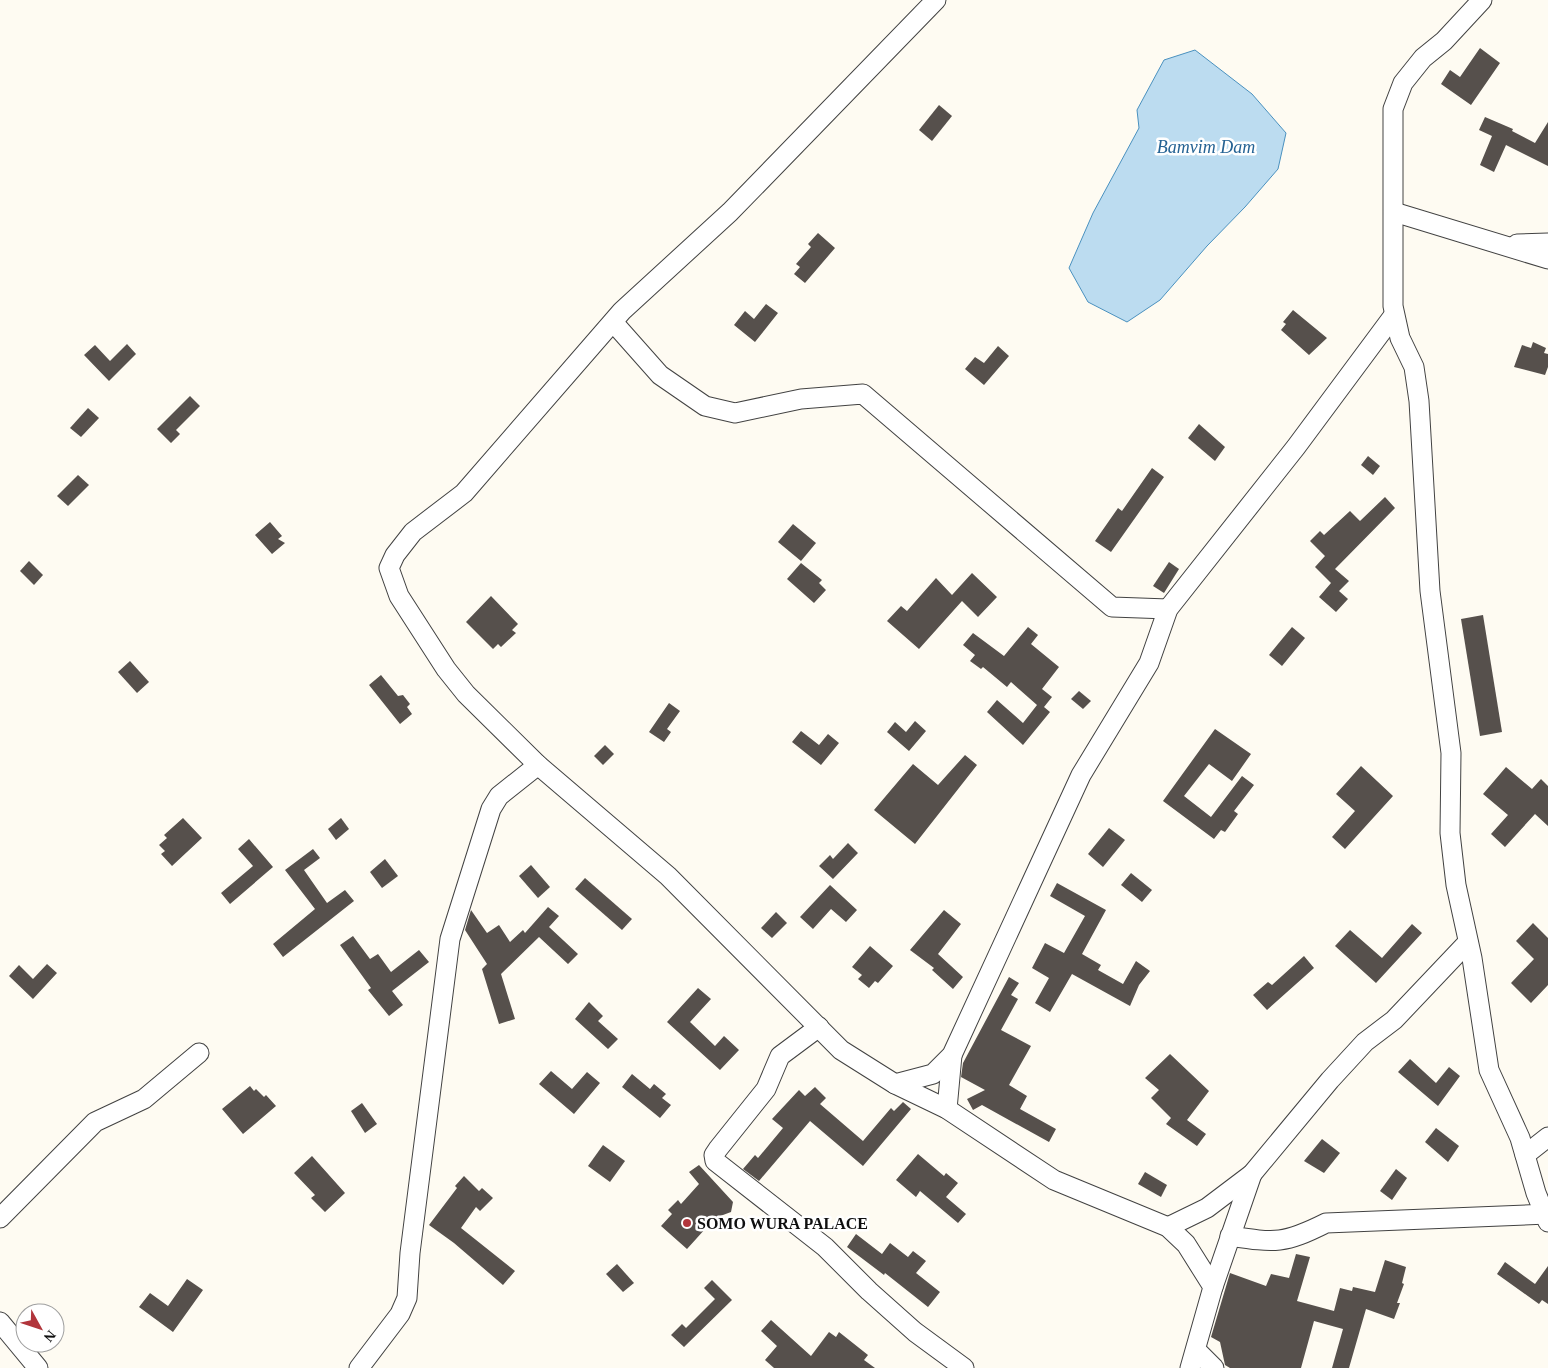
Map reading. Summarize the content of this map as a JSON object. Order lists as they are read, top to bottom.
{
  "water": ["Bamvim Dam"],
  "places": ["SOMO WURA PALACE"],
  "north": "bottom right"
}
